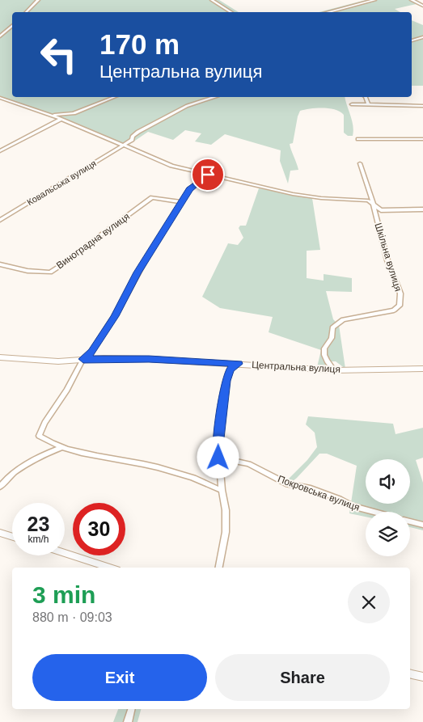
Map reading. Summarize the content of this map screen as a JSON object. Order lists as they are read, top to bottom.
{
  "streets": {
    "street": [
      "Ковальська вулиця",
      "Виноградна вулиця",
      "Шкільна вулиця",
      "Центральна вулиця",
      "Покровська вулиця"
    ]
  },
  "crossings": [
    ["Шкільна вулиця", "Центральна вулиця"]
  ],
  "page": {
    "turn": ["170 m", "Центральна вулиця"],
    "speed": "23 km/h",
    "limit": "30",
    "heading": ["3 min", "880 m · 09:03"],
    "buttons": ["Exit", "Share"]
  }
}
